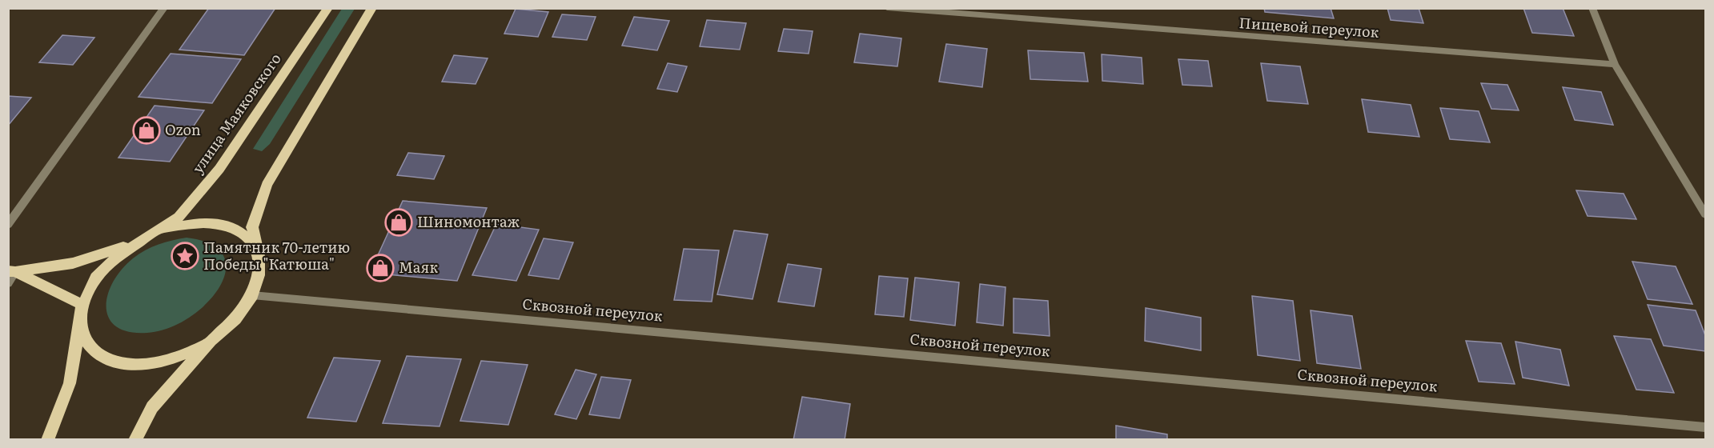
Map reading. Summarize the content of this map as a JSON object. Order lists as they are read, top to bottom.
{
  "streets": {
    "main road": ["улица Маяковского"],
    "street": ["Пищевой переулок", "Сквозной переулок"]
  },
  "crossings": [
    ["улица Маяковского", "Сквозной переулок"]
  ],
  "places": {
    "shop": ["Ozon", "Шиномонтаж", "Маяк"],
    "place": ["Памятник 70-летию Победы \"Катюша\""]
  }
}
